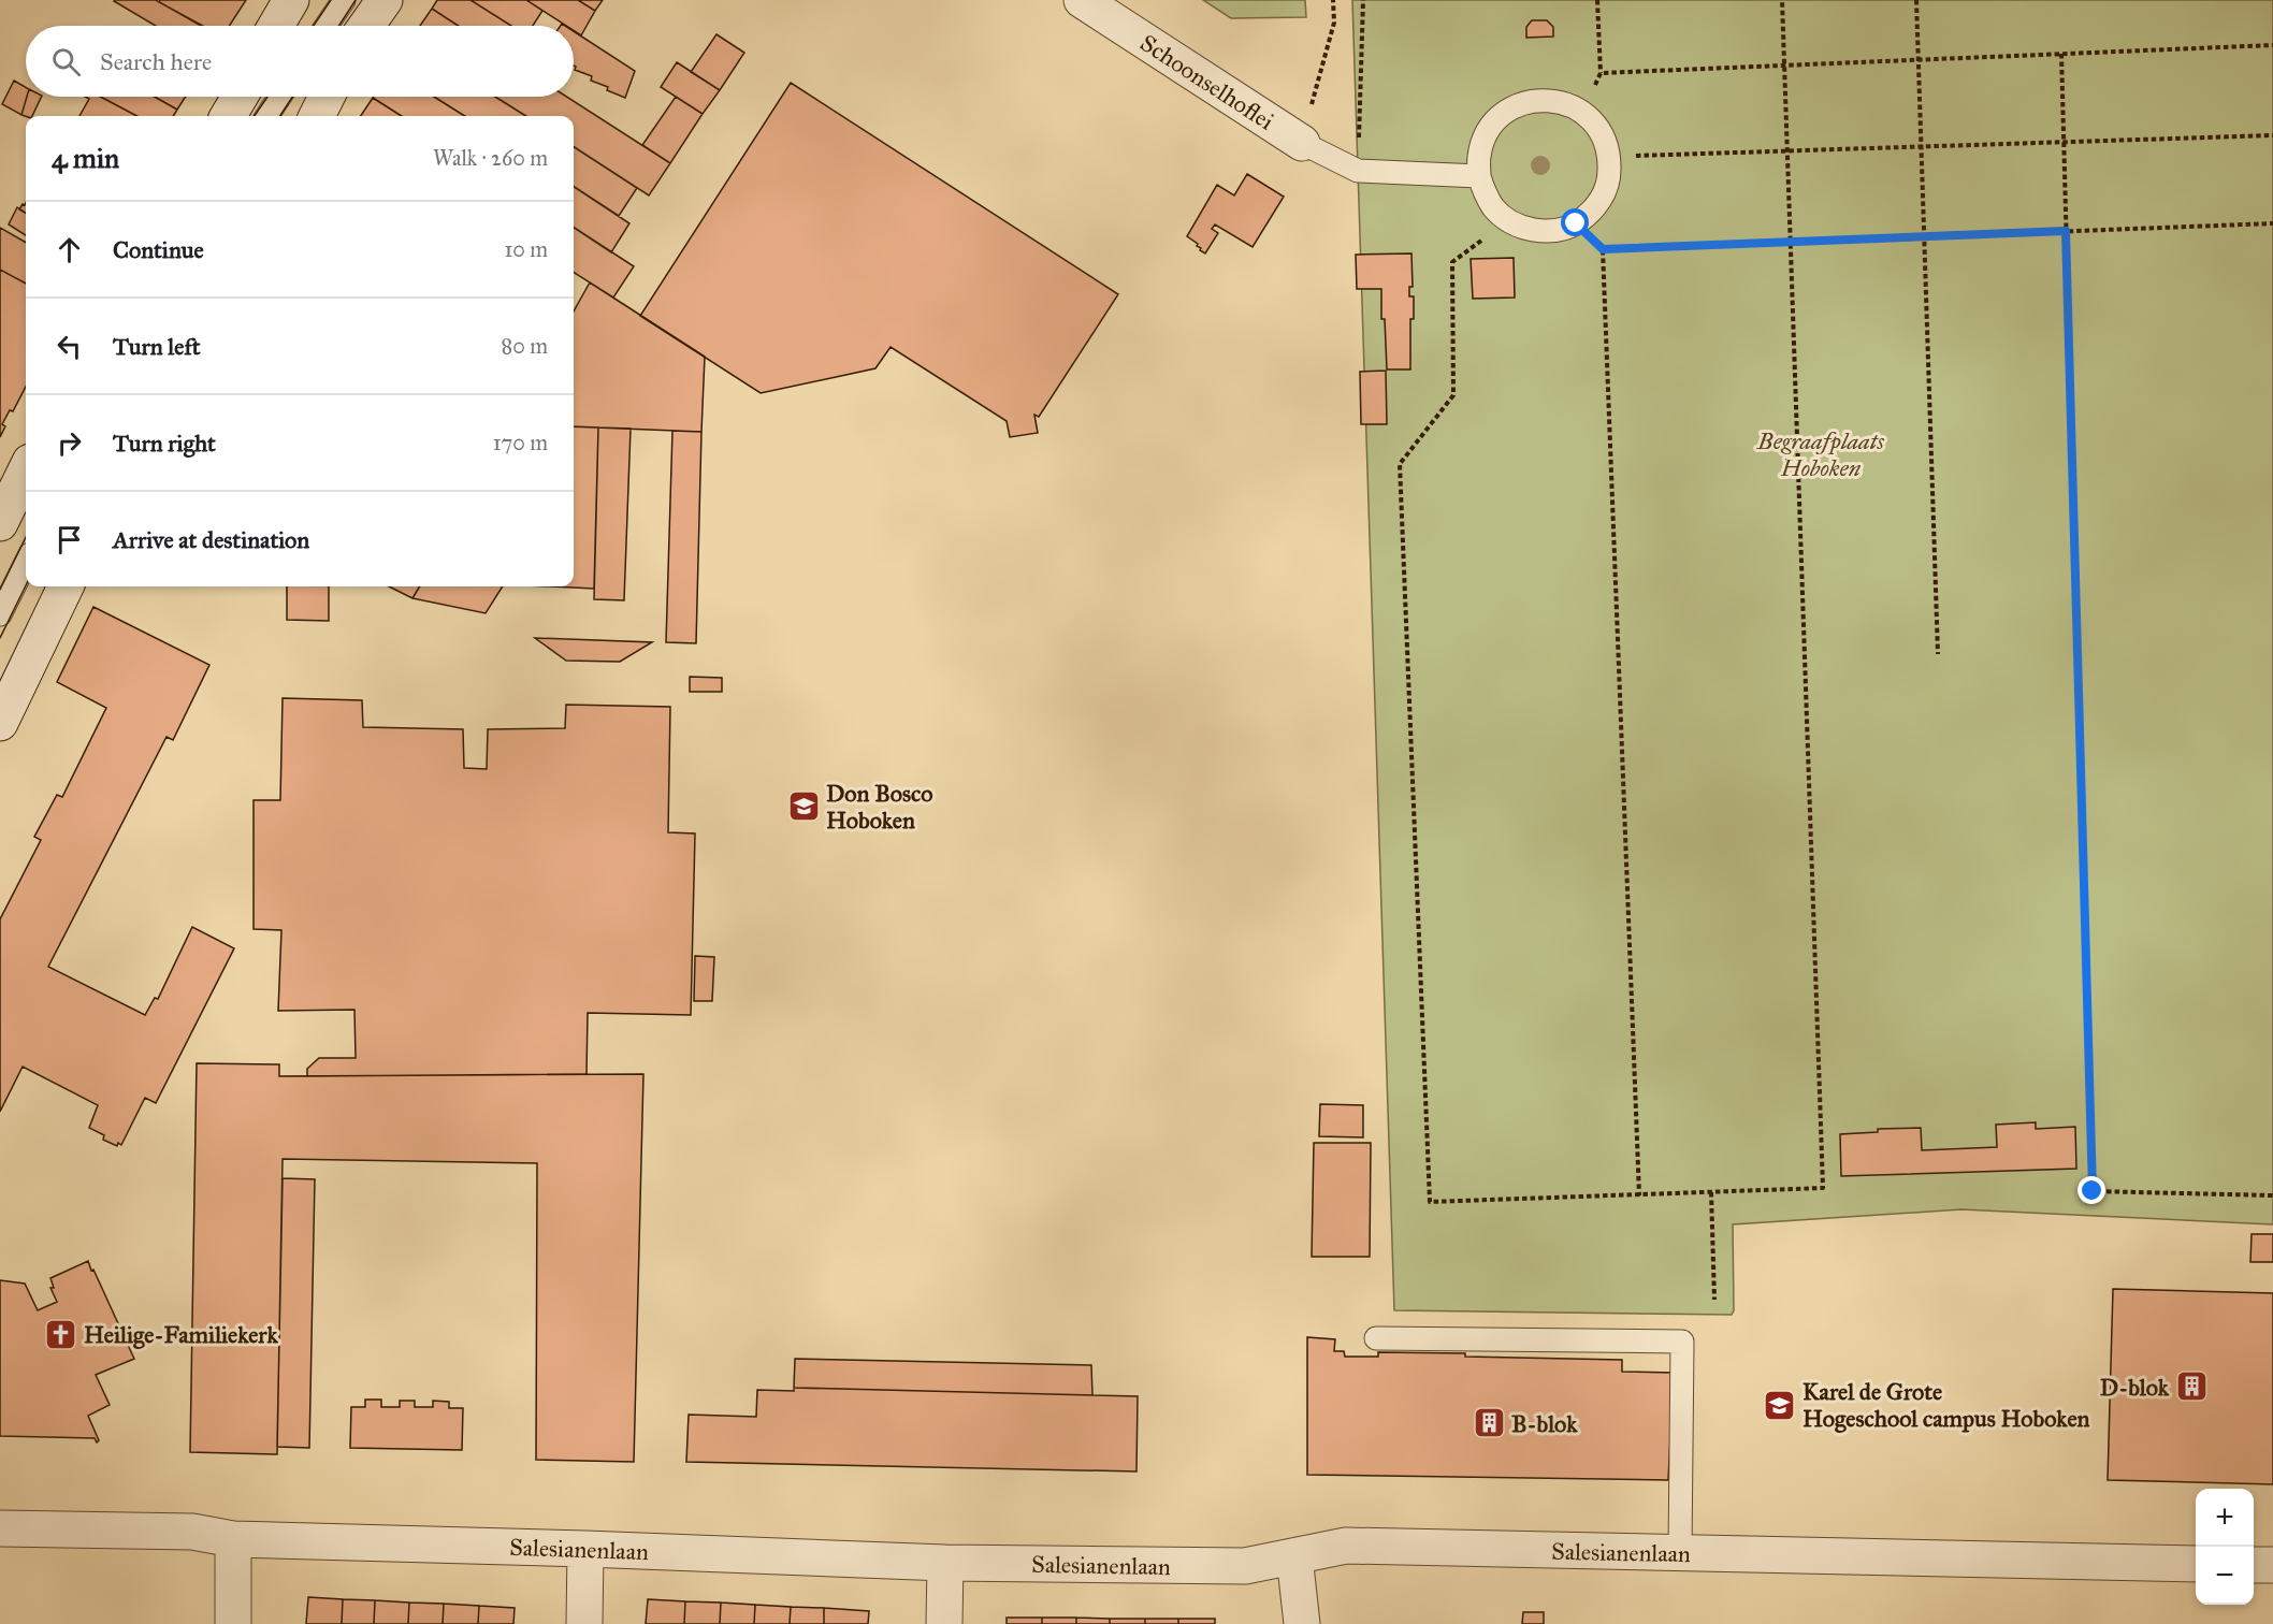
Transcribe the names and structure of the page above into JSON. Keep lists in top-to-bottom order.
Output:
{
  "streets": {
    "street": ["Schoonselhoflei", "Salesianenlaan"]
  },
  "parks": ["Begraafplaats Hoboken"],
  "places": {
    "school or university": ["Don Bosco Hoboken", "Karel de Grote Hogeschool campus Hoboken"],
    "church": ["Heilige-Familiekerk"],
    "building": ["D-blok", "B-blok"]
  },
  "page": {
    "search": "Search here",
    "heading": ["4 min", "Walk · 260 m"],
    "list": [
      ["Continue", "10 m"],
      ["Turn left", "80 m"],
      ["Turn right", "170 m"],
      "Arrive at destination"
    ],
    "map_buttons": ["+", "−"]
  }
}
